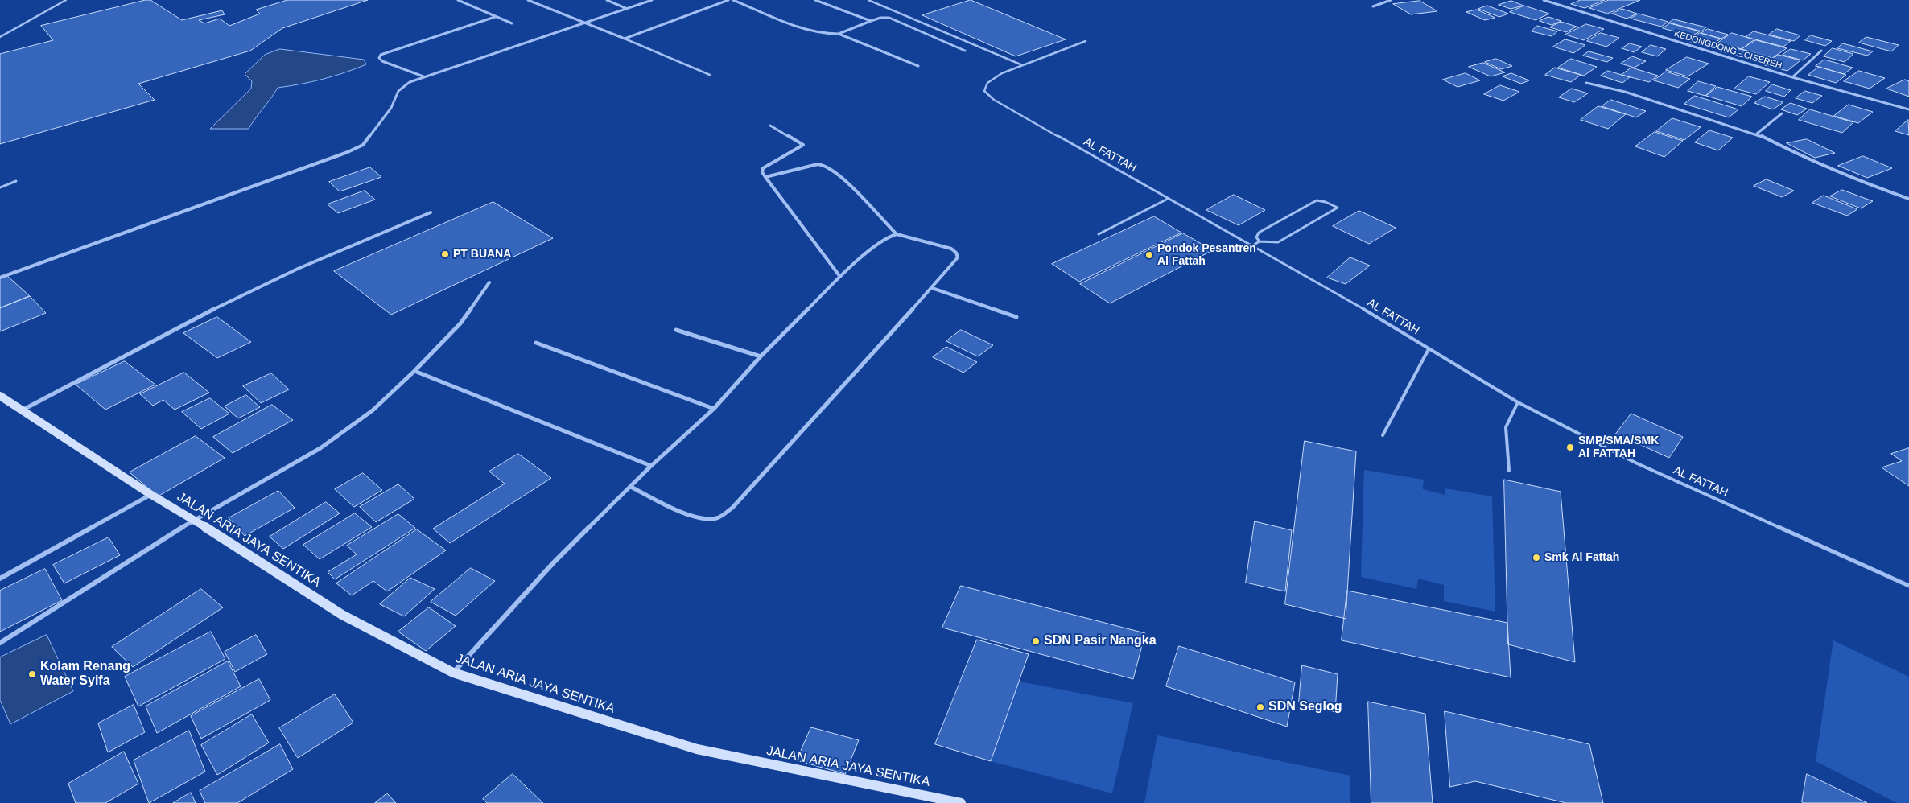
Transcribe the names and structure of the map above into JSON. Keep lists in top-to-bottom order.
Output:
{
  "streets": {
    "street": ["KEDONGDONG - CISEREH", "JALAN ARIA JAYA SENTIKA"],
    "lane": ["AL FATTAH"]
  },
  "places": [
    "PT BUANA",
    "Pondok Pesantren Al Fattah",
    "SMP/SMA/SMK Al FATTAH",
    "Smk Al Fattah",
    "SDN Pasir Nangka",
    "Kolam Renang Water Syifa",
    "SDN Seglog"
  ]
}
